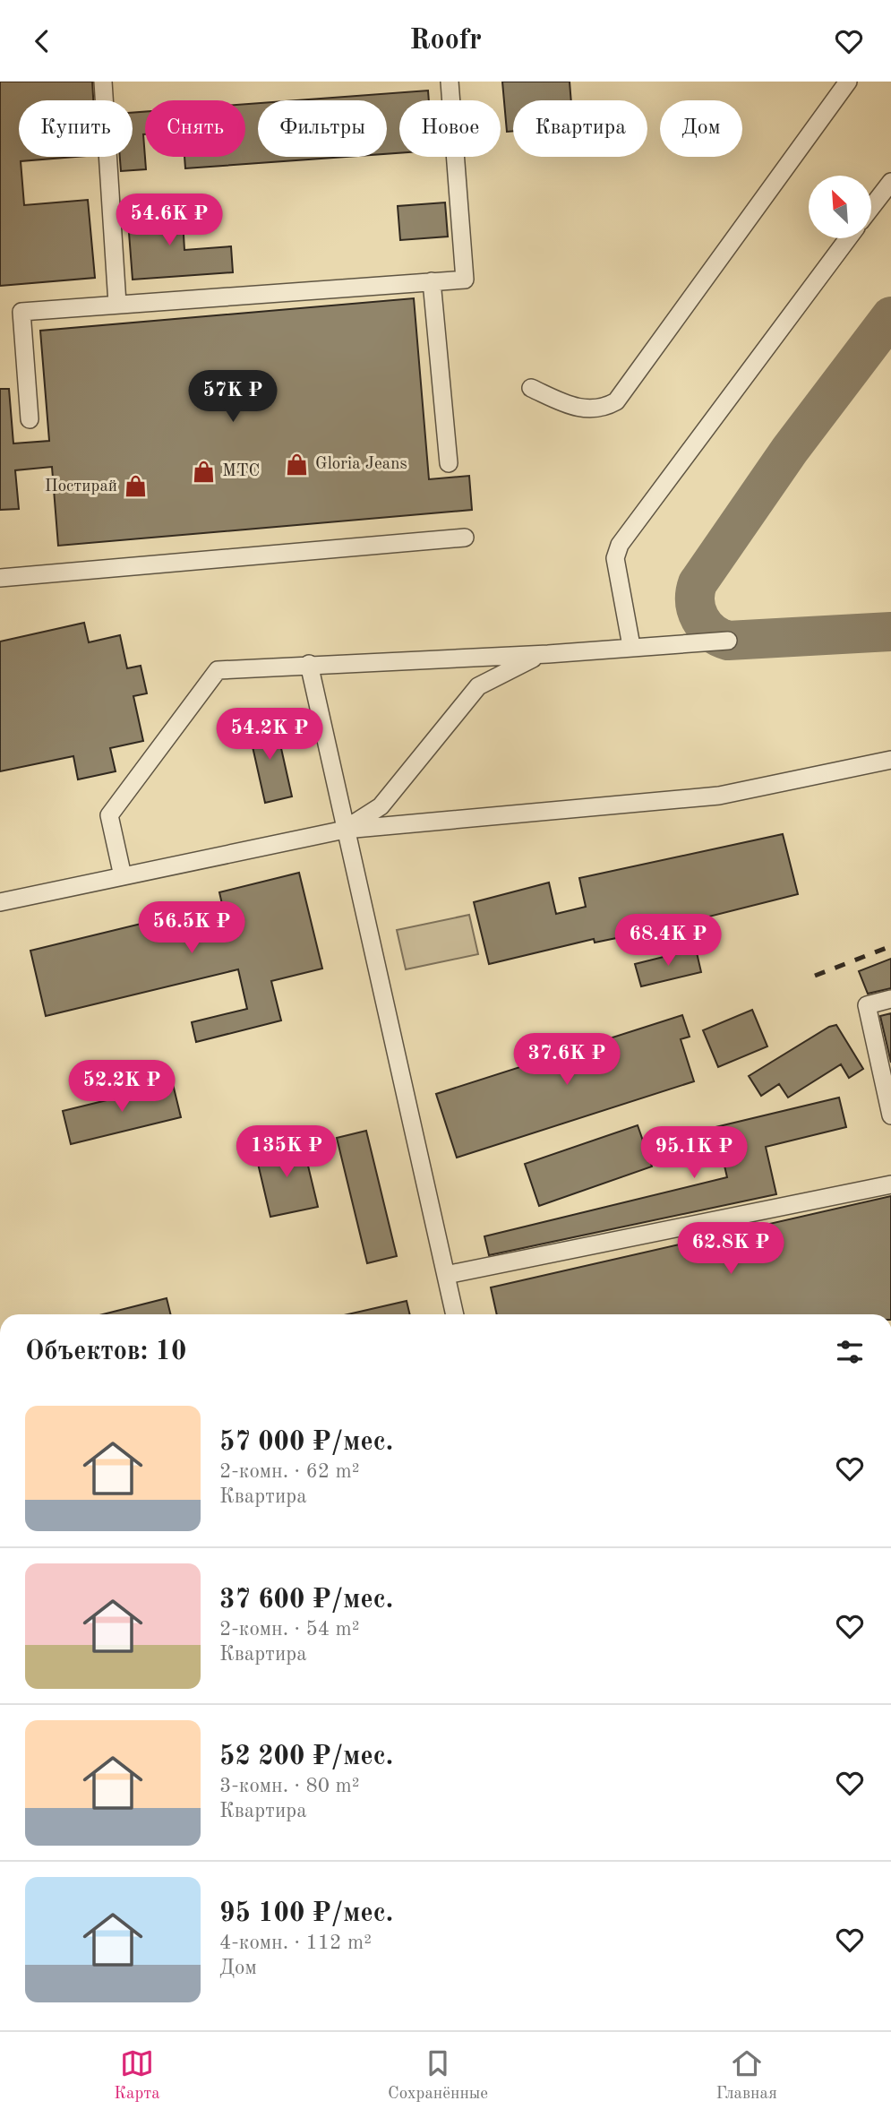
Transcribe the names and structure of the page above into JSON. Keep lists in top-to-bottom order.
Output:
{
  "places": {
    "shop": ["Gloria Jeans", "МТС", "Постирай"]
  },
  "north": "top left",
  "page": {
    "header": "Roofr",
    "chip": [
      "Купить",
      "Снять",
      "Фильтры",
      "Новое",
      "Квартира",
      "Дом"
    ],
    "price": [
      "54.6K ₽",
      "57K ₽",
      "54.2K ₽",
      "56.5K ₽",
      "68.4K ₽",
      "37.6K ₽",
      "52.2K ₽",
      "135K ₽",
      "95.1K ₽",
      "62.8K ₽"
    ],
    "heading": "Объектов: 10",
    "list": [
      {
        "name": "57 000 ₽/мес.",
        "note": "2-комн. · 62 m² · Квартира"
      },
      {
        "name": "37 600 ₽/мес.",
        "note": "2-комн. · 54 m² · Квартира"
      },
      {
        "name": "52 200 ₽/мес.",
        "note": "3-комн. · 80 m² · Квартира"
      },
      {
        "name": "95 100 ₽/мес.",
        "note": "4-комн. · 112 m² · Дом"
      }
    ],
    "tabs": ["Карта", "Сохранённые", "Главная"]
  }
}
